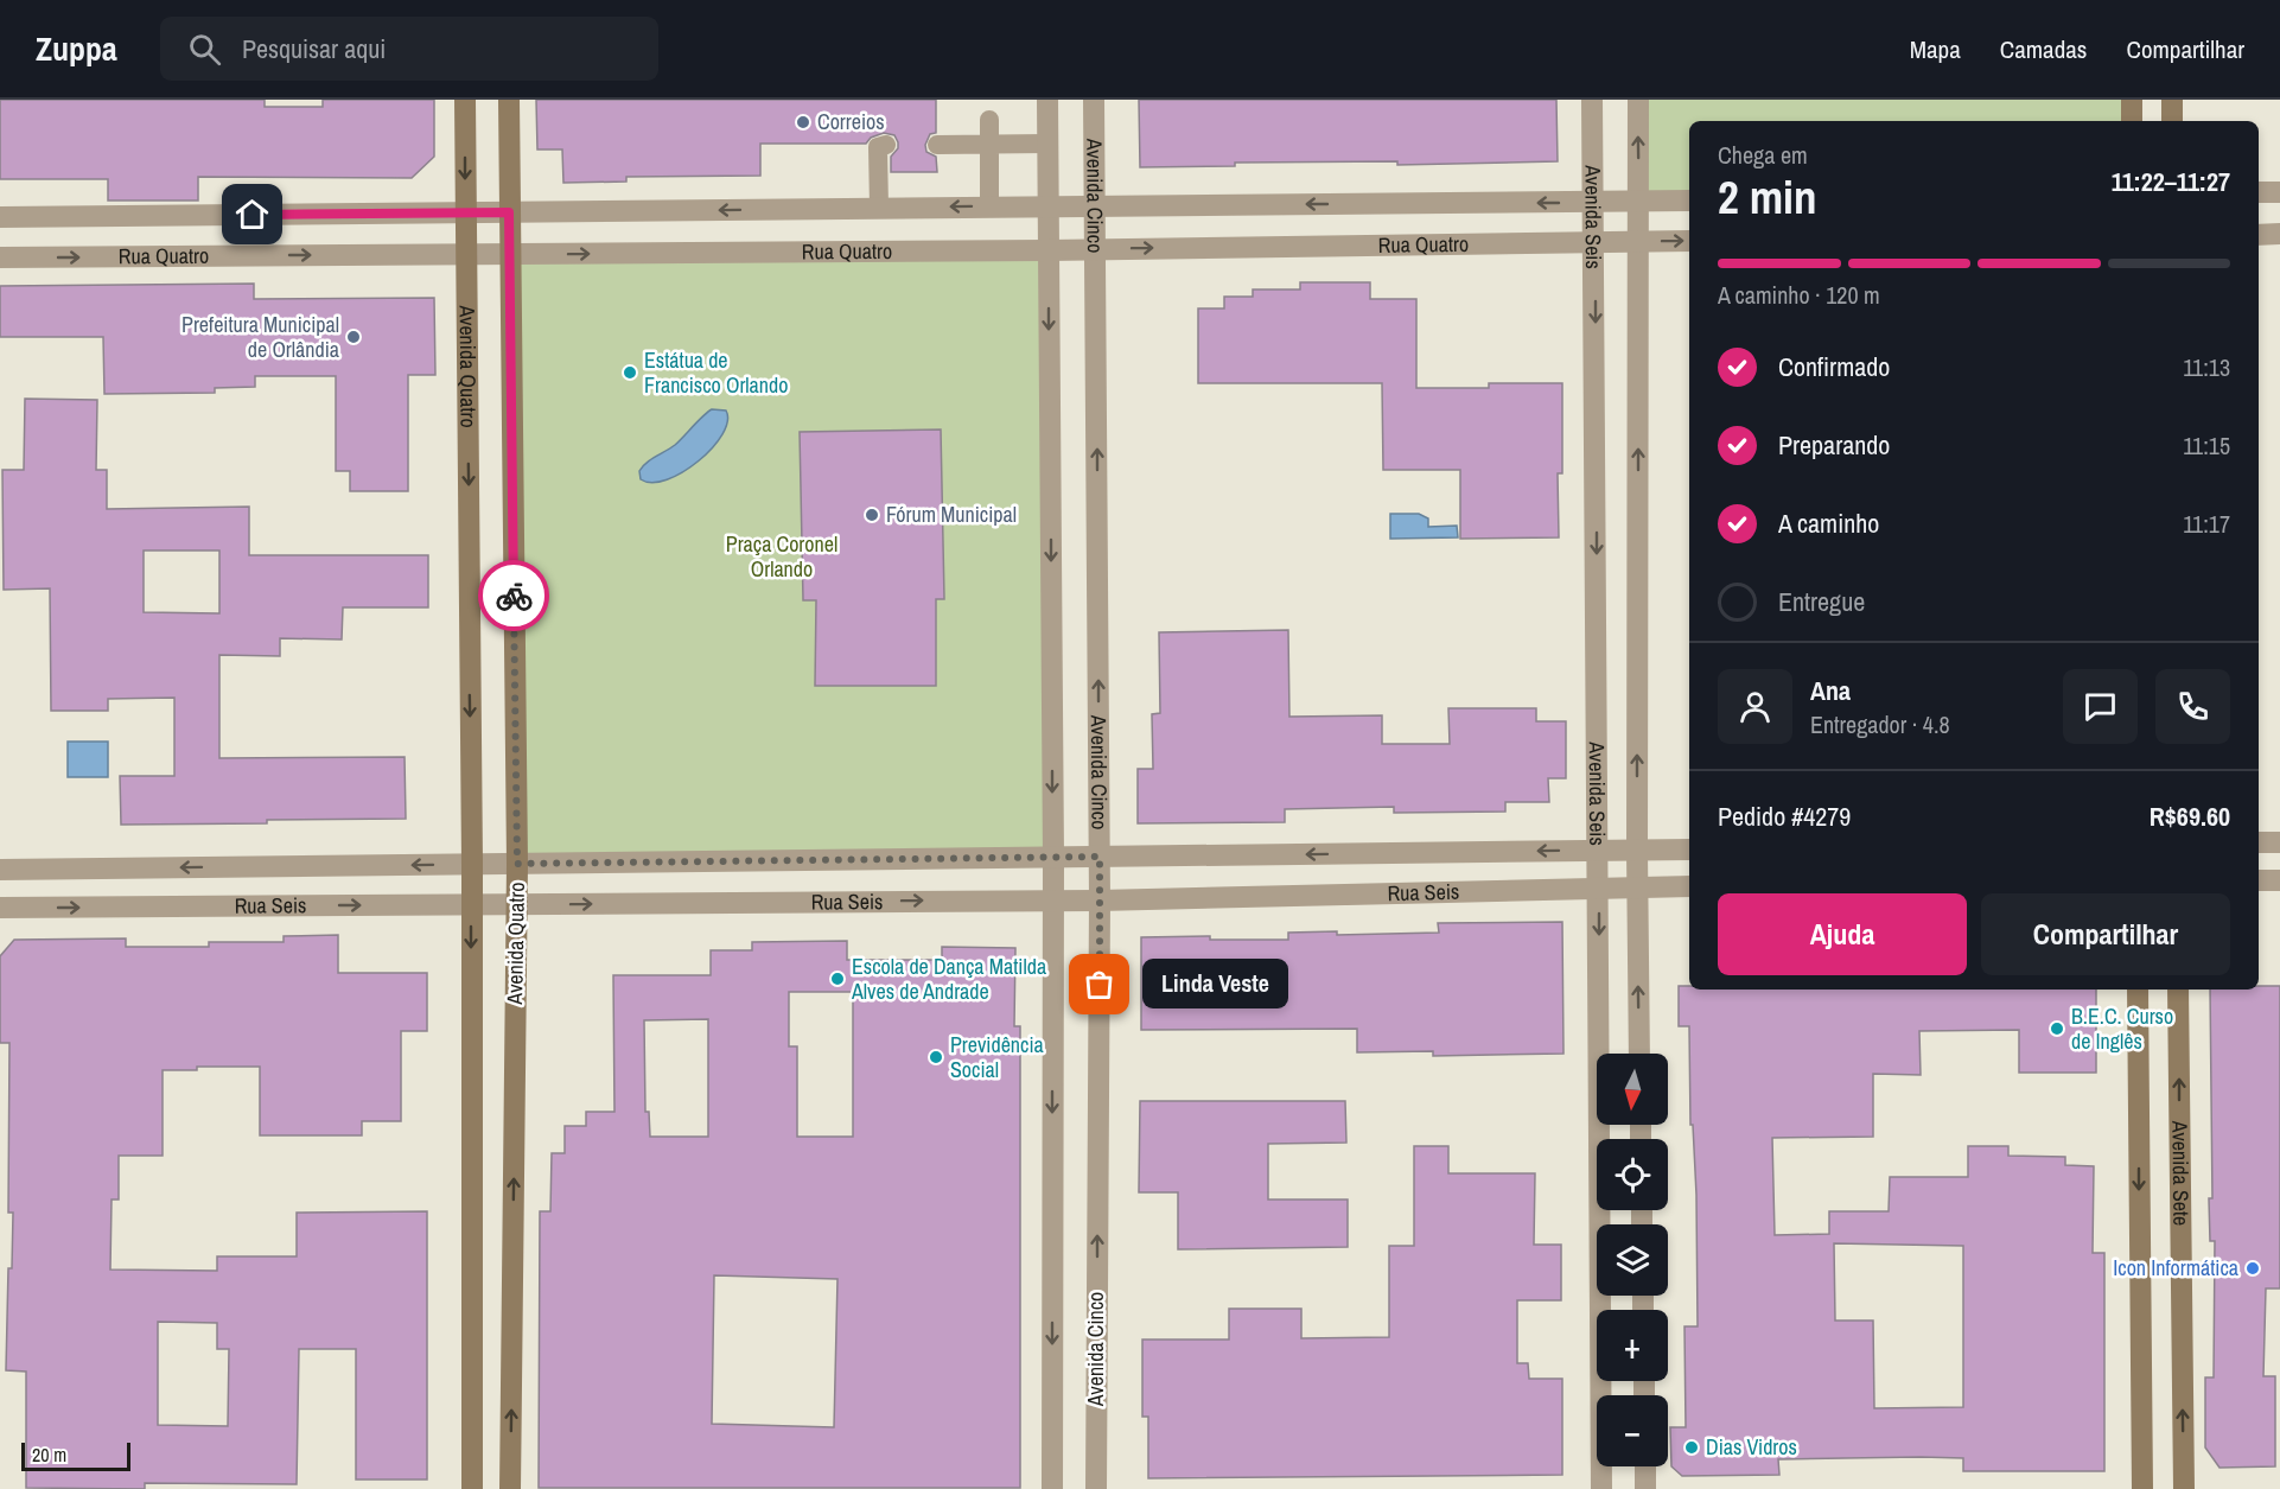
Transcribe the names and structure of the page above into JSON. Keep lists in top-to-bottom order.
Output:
{
  "streets": {
    "street": [
      "Avenida Cinco",
      "Avenida Seis",
      "Rua Quatro",
      "Avenida Quatro",
      "Rua Seis",
      "Avenida Sete"
    ]
  },
  "crossings": [
    ["Avenida Cinco", "Rua Quatro"],
    ["Avenida Cinco", "Rua Seis"],
    ["Avenida Seis", "Rua Quatro"],
    ["Avenida Seis", "Rua Seis"],
    ["Rua Quatro", "Avenida Quatro"],
    ["Avenida Quatro", "Rua Seis"]
  ],
  "parks": ["Praça Coronel Orlando"],
  "places": [
    "Correios",
    "Prefeitura Municipal de Orlândia",
    "Estátua de Francisco Orlando",
    "Fórum Municipal",
    "Escola de Dança Matilda Alves de Andrade",
    "Linda Veste",
    "B.E.C. Curso de Inglês",
    "Previdência Social",
    "Icon Informática",
    "Dias Vidros"
  ],
  "scale_bar": "20 m",
  "north": "bottom",
  "page": {
    "header": "Zuppa",
    "search": "Pesquisar aqui",
    "nav": ["Mapa", "Camadas", "Compartilhar"],
    "heading": ["2 min", "Chega em", "11:22–11:27"],
    "panel": [
      "Ana",
      "Entregador · 4.8",
      "Pedido #4279",
      "R$69.60"
    ],
    "bar": "A caminho · 120 m",
    "list": [
      ["Confirmado", "11:13"],
      ["Preparando", "11:15"],
      ["A caminho", "11:17"],
      "Entregue"
    ],
    "buttons": ["Ajuda", "Compartilhar"],
    "bubble": "Linda Veste",
    "map_buttons": ["+", "−"],
    "scale": "20 m"
  }
}
